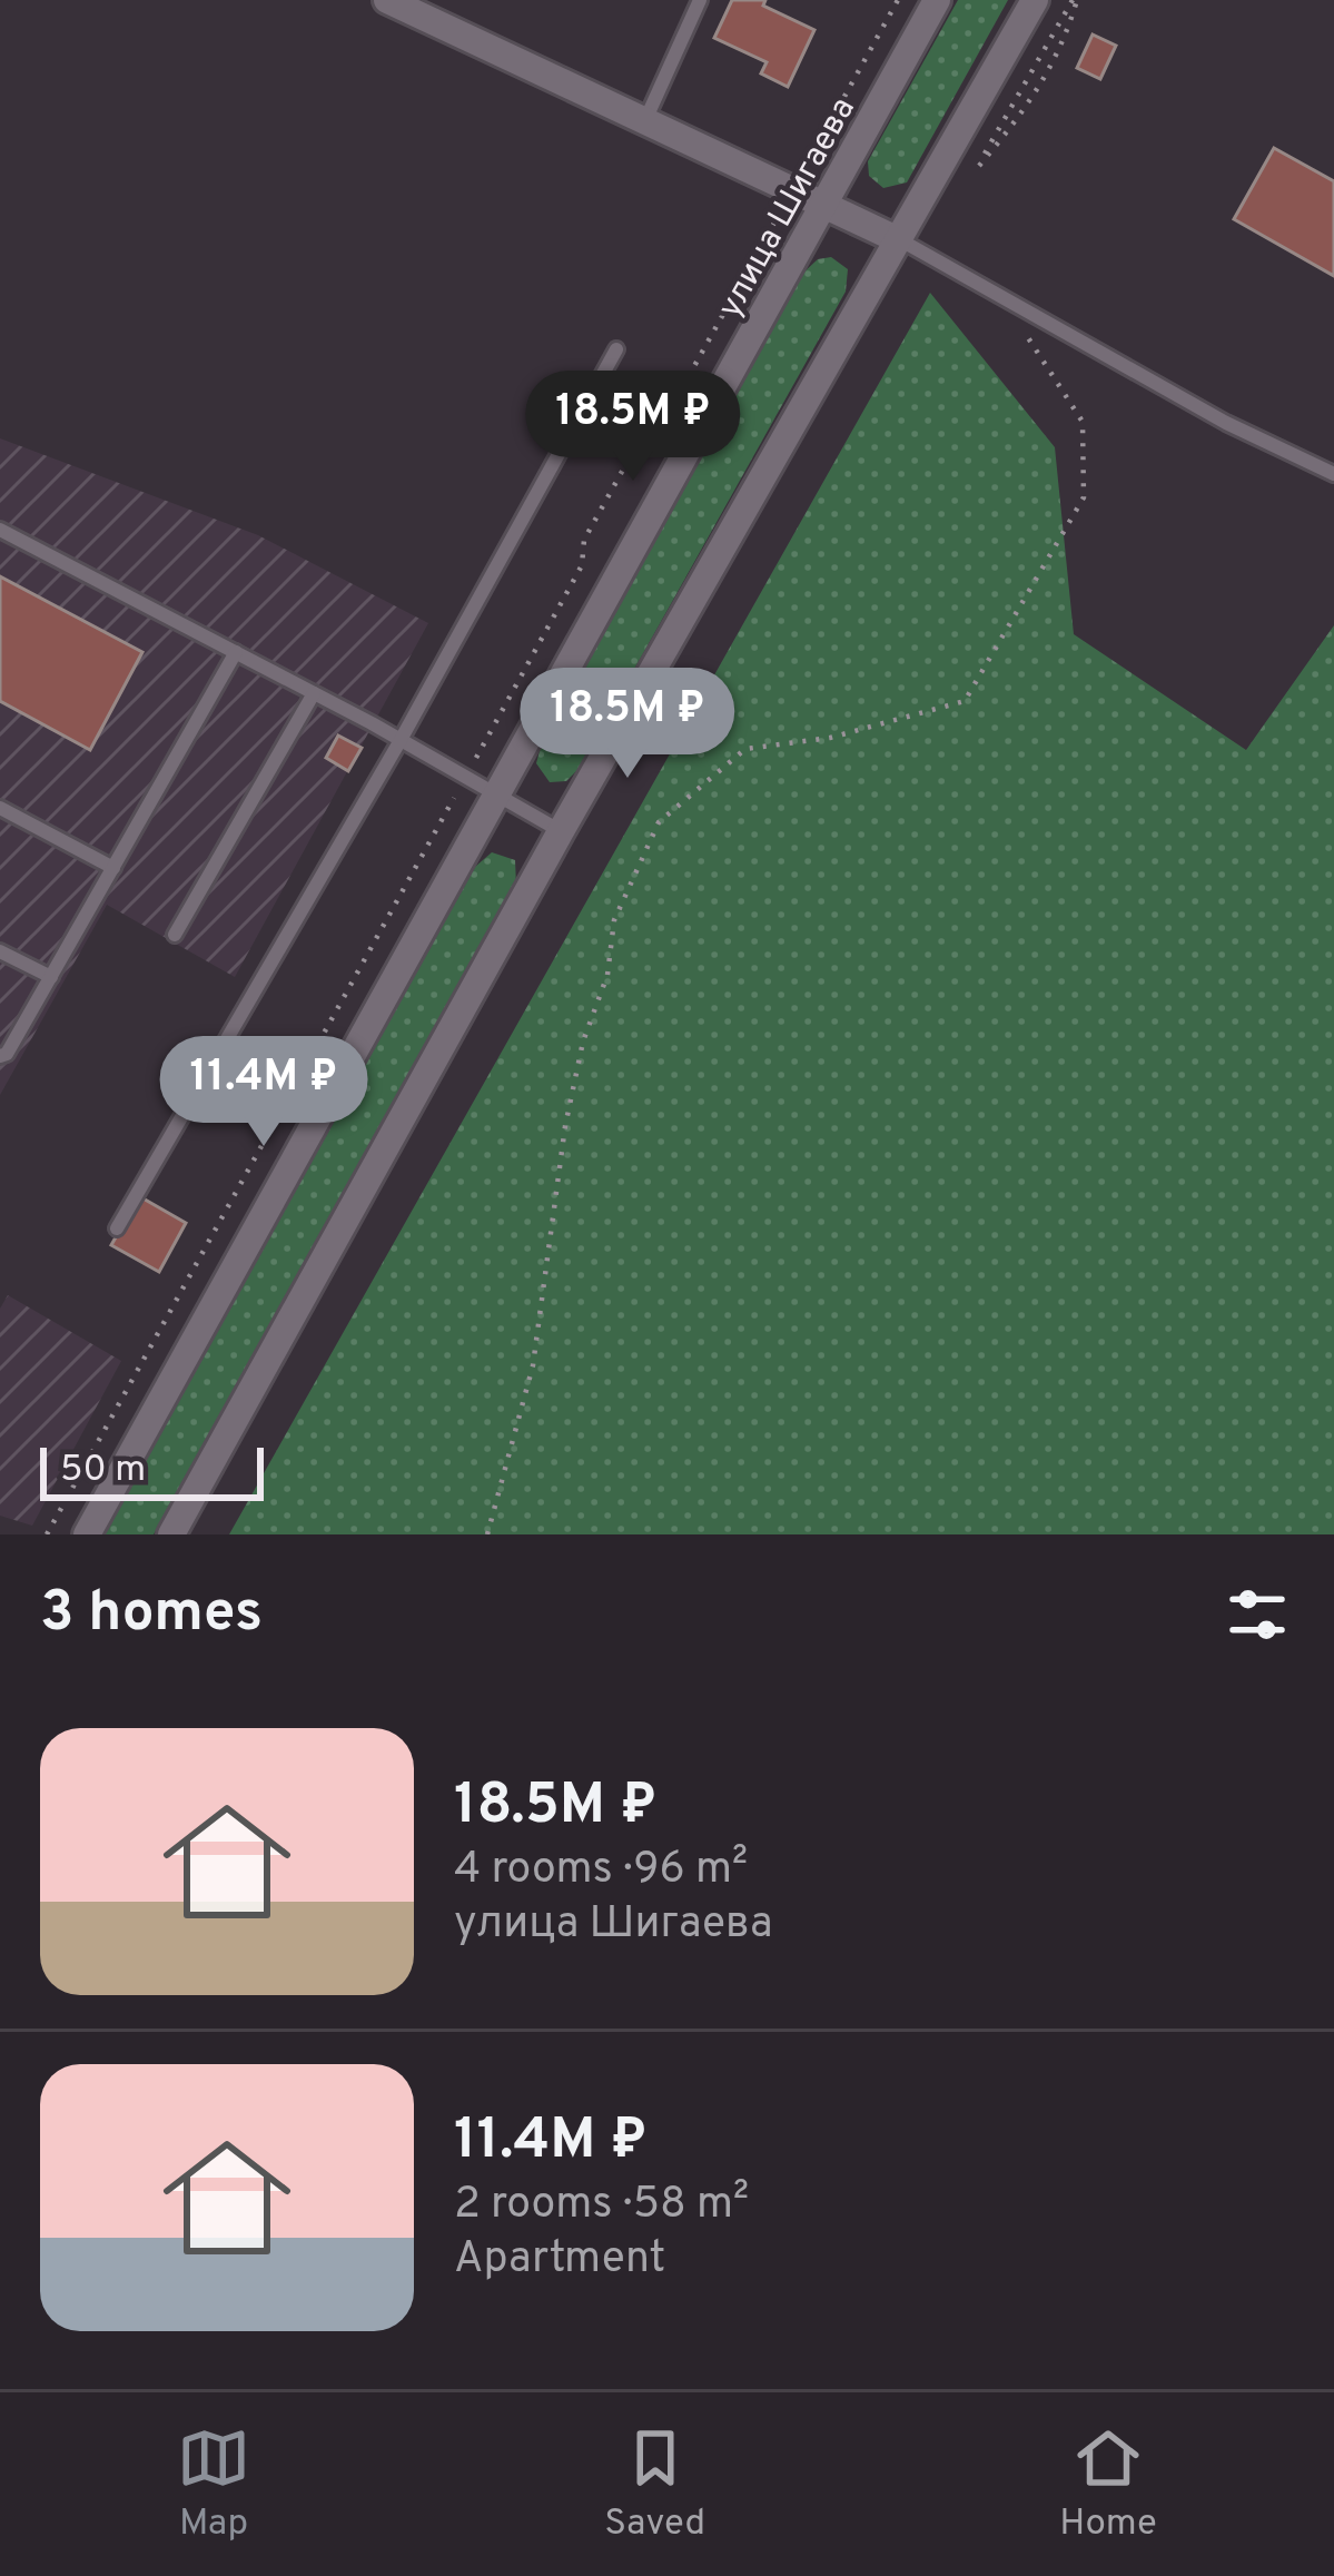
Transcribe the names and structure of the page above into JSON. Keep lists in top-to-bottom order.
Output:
{
  "streets": {
    "street": ["улица Шигаева"]
  },
  "scale_bar": "50 m",
  "page": {
    "price": ["18.5M ₽", "18.5M ₽", "11.4M ₽"],
    "scale": "50 m",
    "heading": "3 homes",
    "list": [
      {
        "name": "18.5M ₽",
        "note": "4 rooms · 96 m² · улица Шигаева"
      },
      {
        "name": "11.4M ₽",
        "note": "2 rooms · 58 m² · Apartment"
      }
    ],
    "tabs": ["Map", "Saved", "Home"]
  }
}
